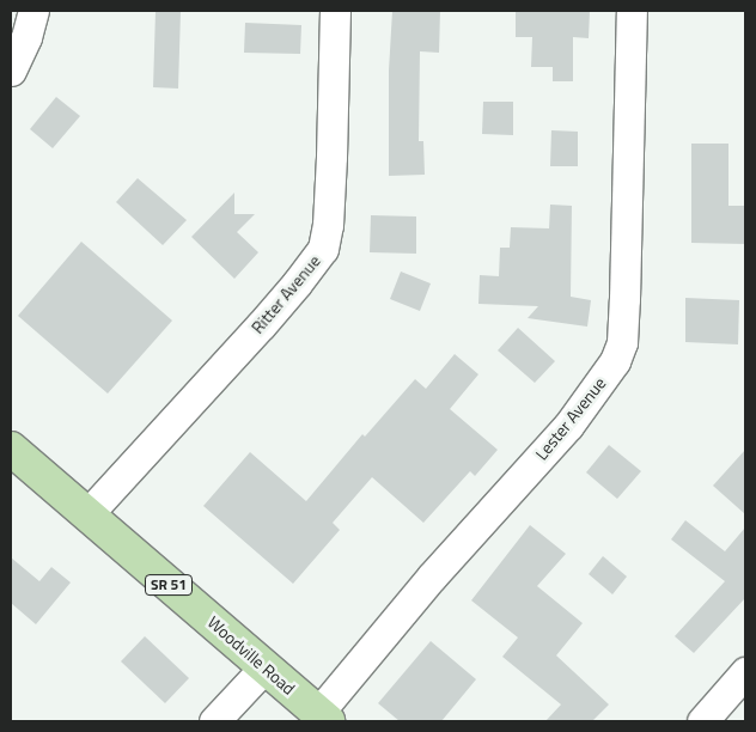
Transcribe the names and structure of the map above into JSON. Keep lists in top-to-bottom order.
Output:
{
  "streets": {
    "main road": ["SR 51", "Woodville Road"],
    "street": ["Ritter Avenue", "Lester Avenue"]
  },
  "crossings": [
    ["Ritter Avenue", "Woodville Road"],
    ["Lester Avenue", "Woodville Road"]
  ]
}
